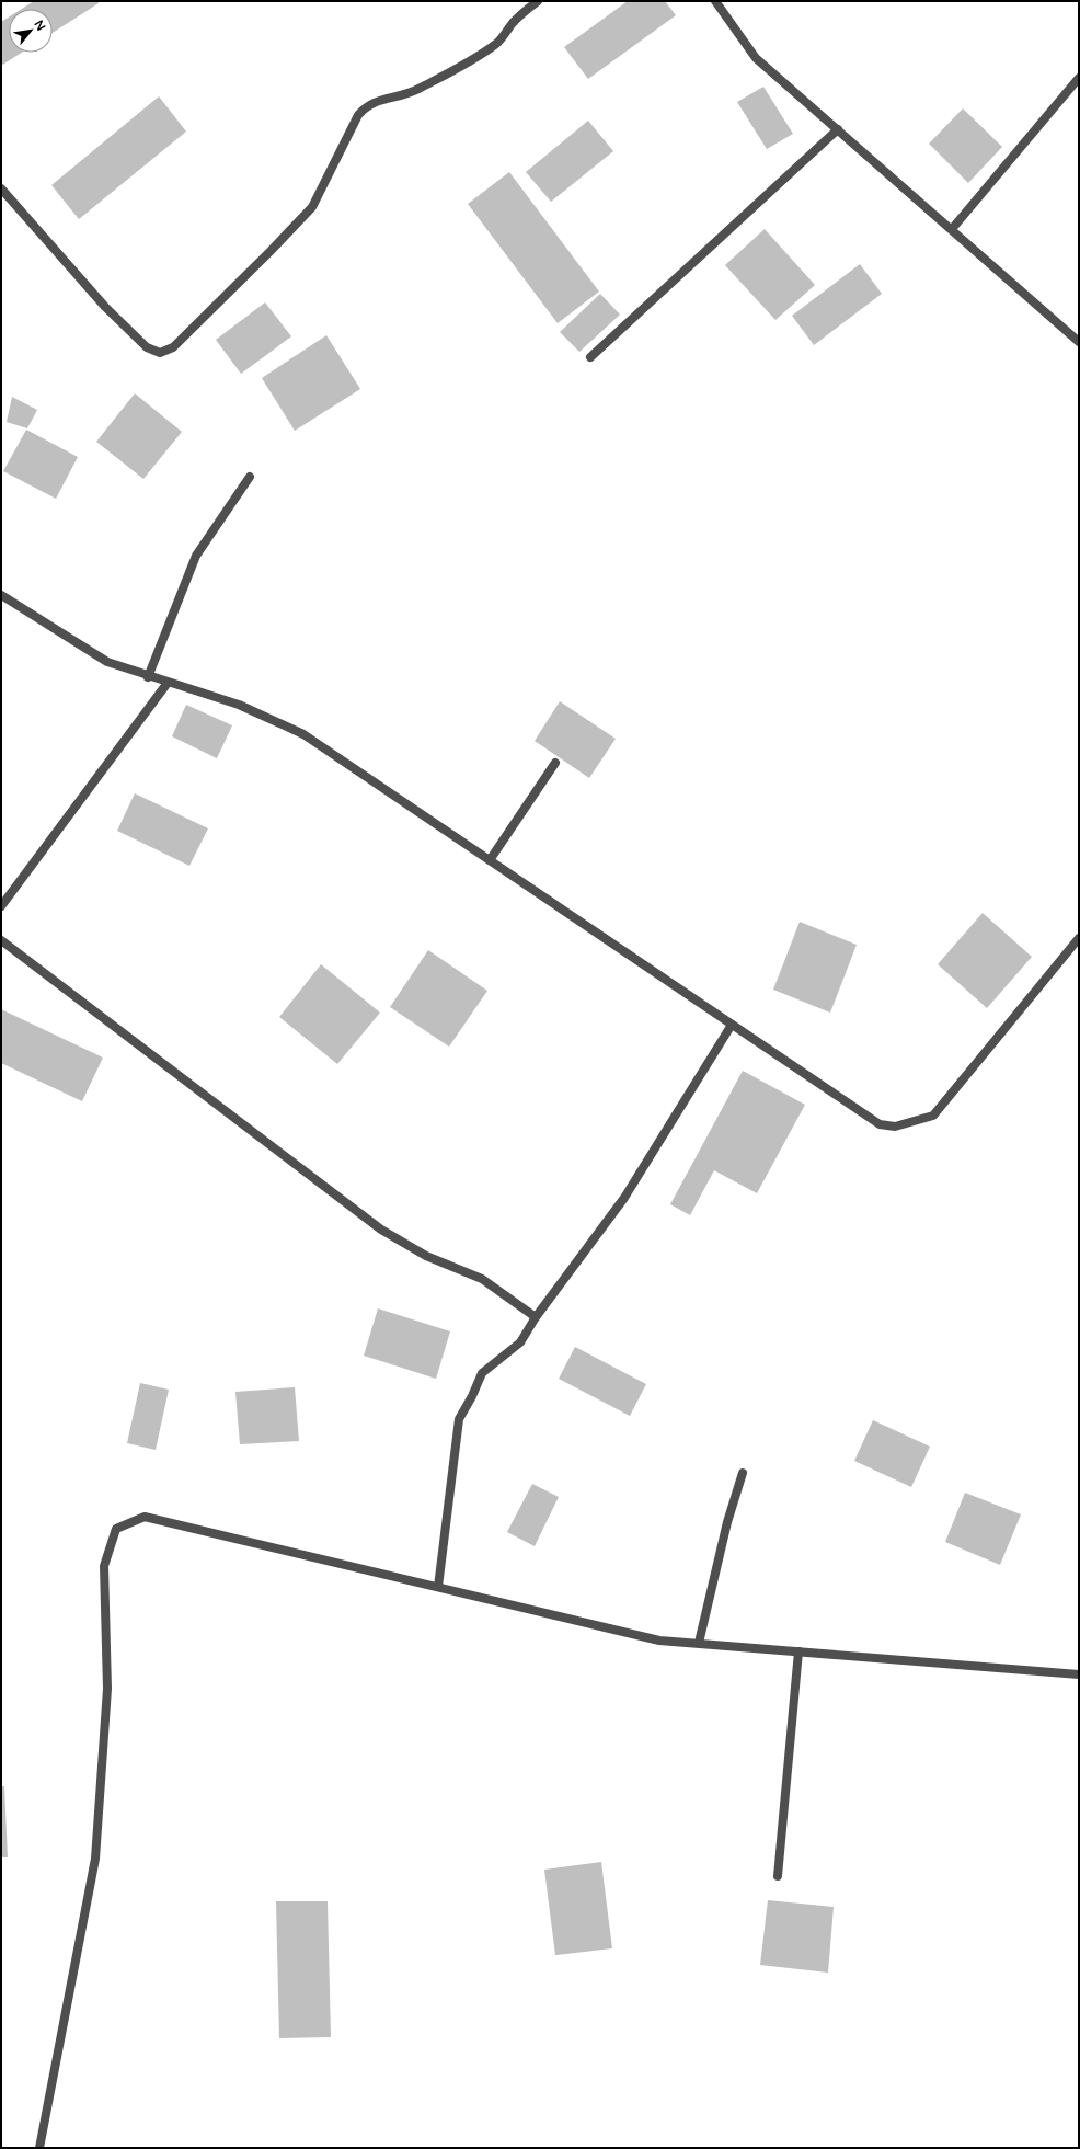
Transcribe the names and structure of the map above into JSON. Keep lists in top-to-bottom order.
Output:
{
  "north": "top right"
}
